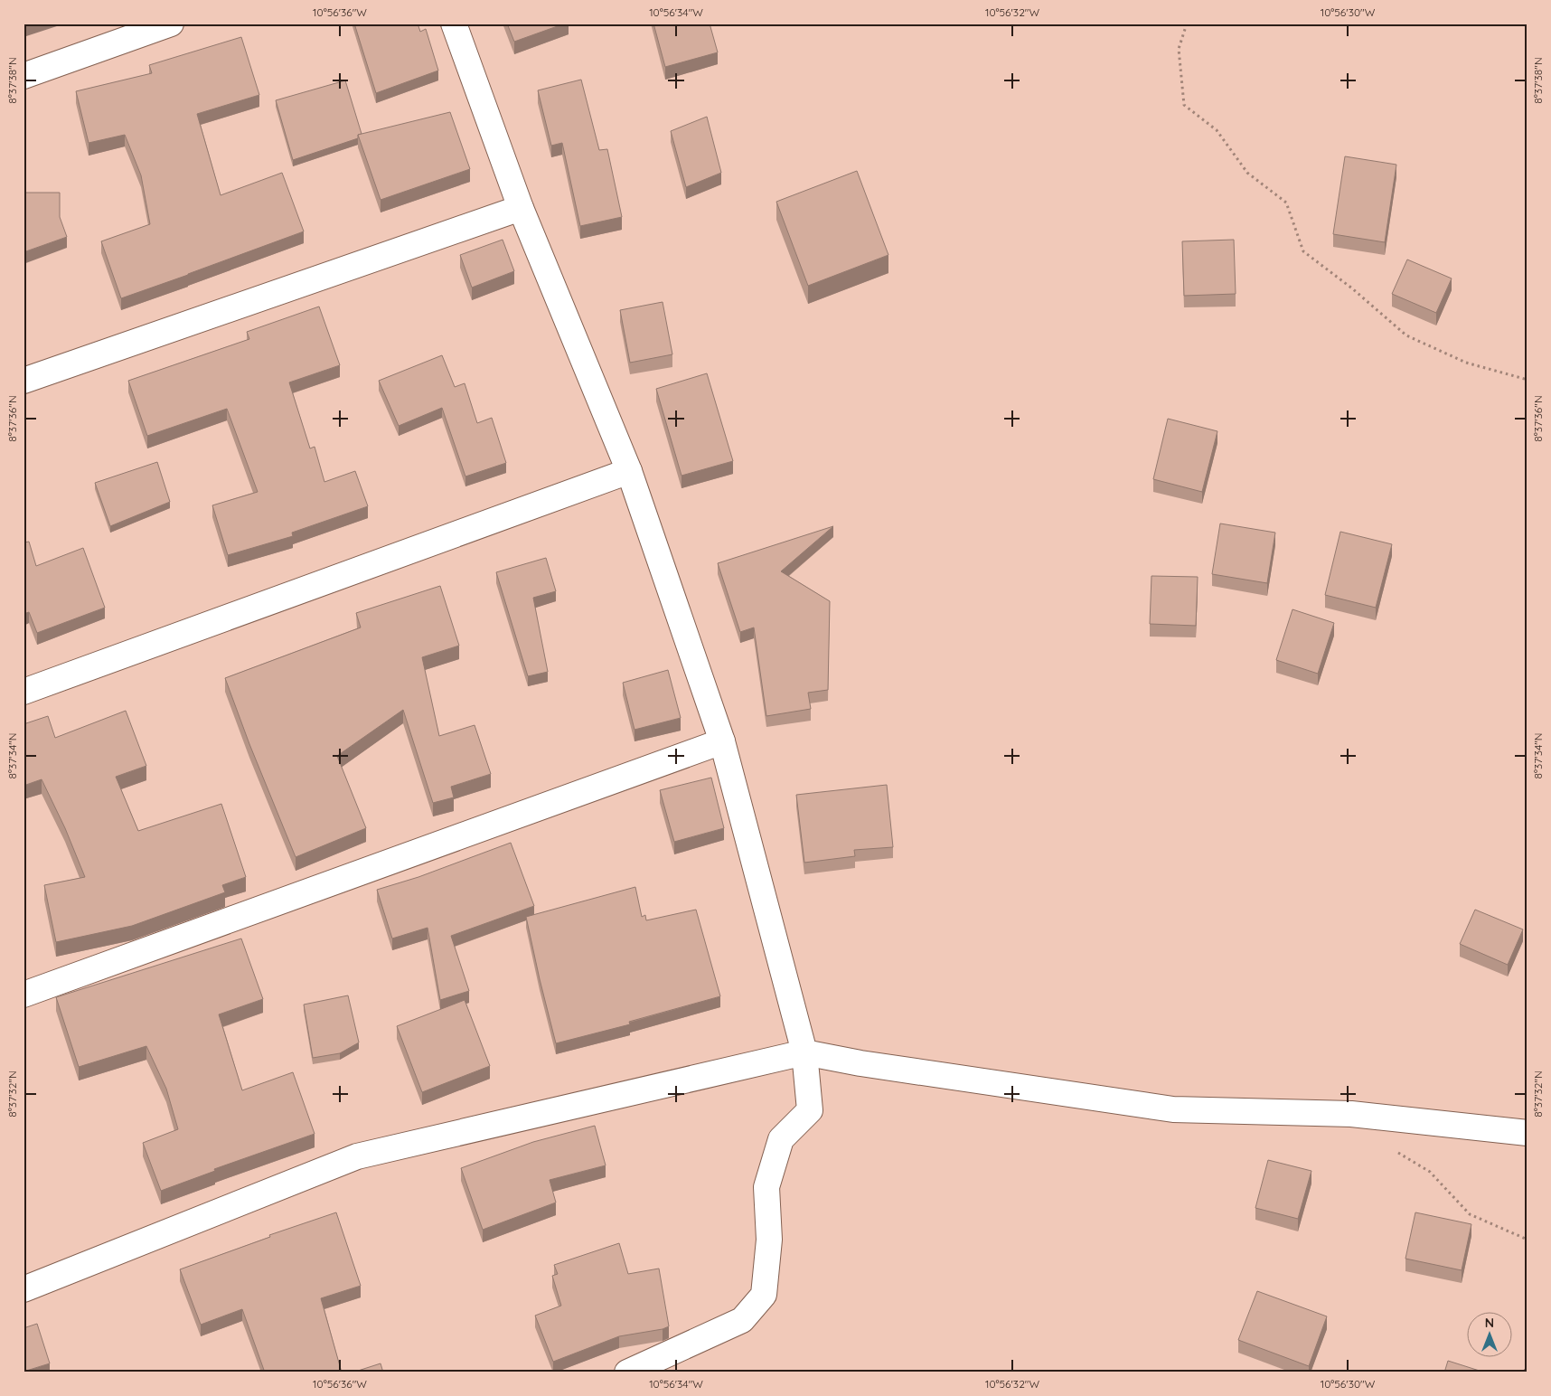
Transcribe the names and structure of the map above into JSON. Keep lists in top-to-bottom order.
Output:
{
  "north": "top",
  "coordinates": [
    "10°56'36\"W",
    "10°56'34\"W",
    "10°56'32\"W",
    "10°56'30\"W",
    "8°37'38\"N",
    "8°37'36\"N",
    "8°37'34\"N",
    "8°37'32\"N"
  ]
}
